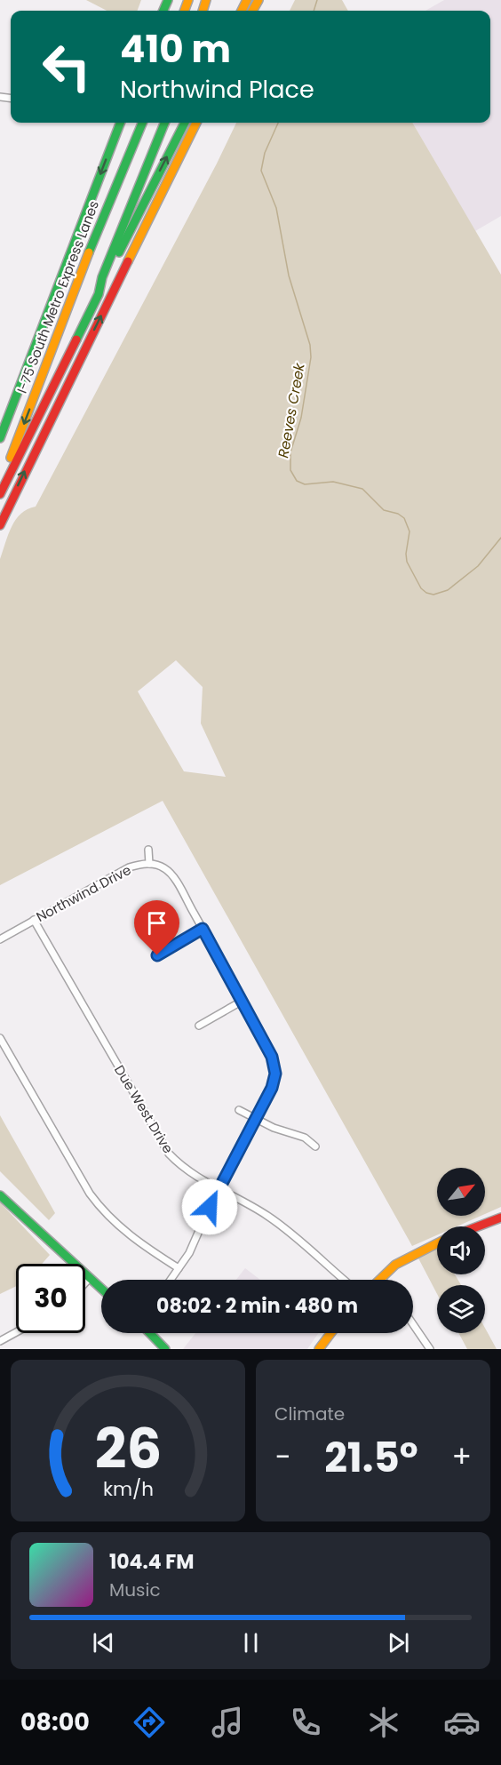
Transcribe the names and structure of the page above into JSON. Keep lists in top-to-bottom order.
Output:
{
  "streets": {
    "main road": ["I-75 South Metro Express Lanes"],
    "street": ["Northwind Drive", "Due West Drive"]
  },
  "crossings": [
    ["Northwind Drive", "Due West Drive"]
  ],
  "water": ["Reeves Creek"],
  "north": "top right",
  "page": {
    "turn": ["410 m", "Northwind Place"],
    "limit": "30",
    "trip": "08:02 · 2 min · 480 m",
    "tile": "Climate",
    "heat": ["−", "21.5°", "+"],
    "song": ["104.4 FM", "Music"],
    "tabs": "08:00",
    "gauge": ["26", "km/h"]
  }
}
